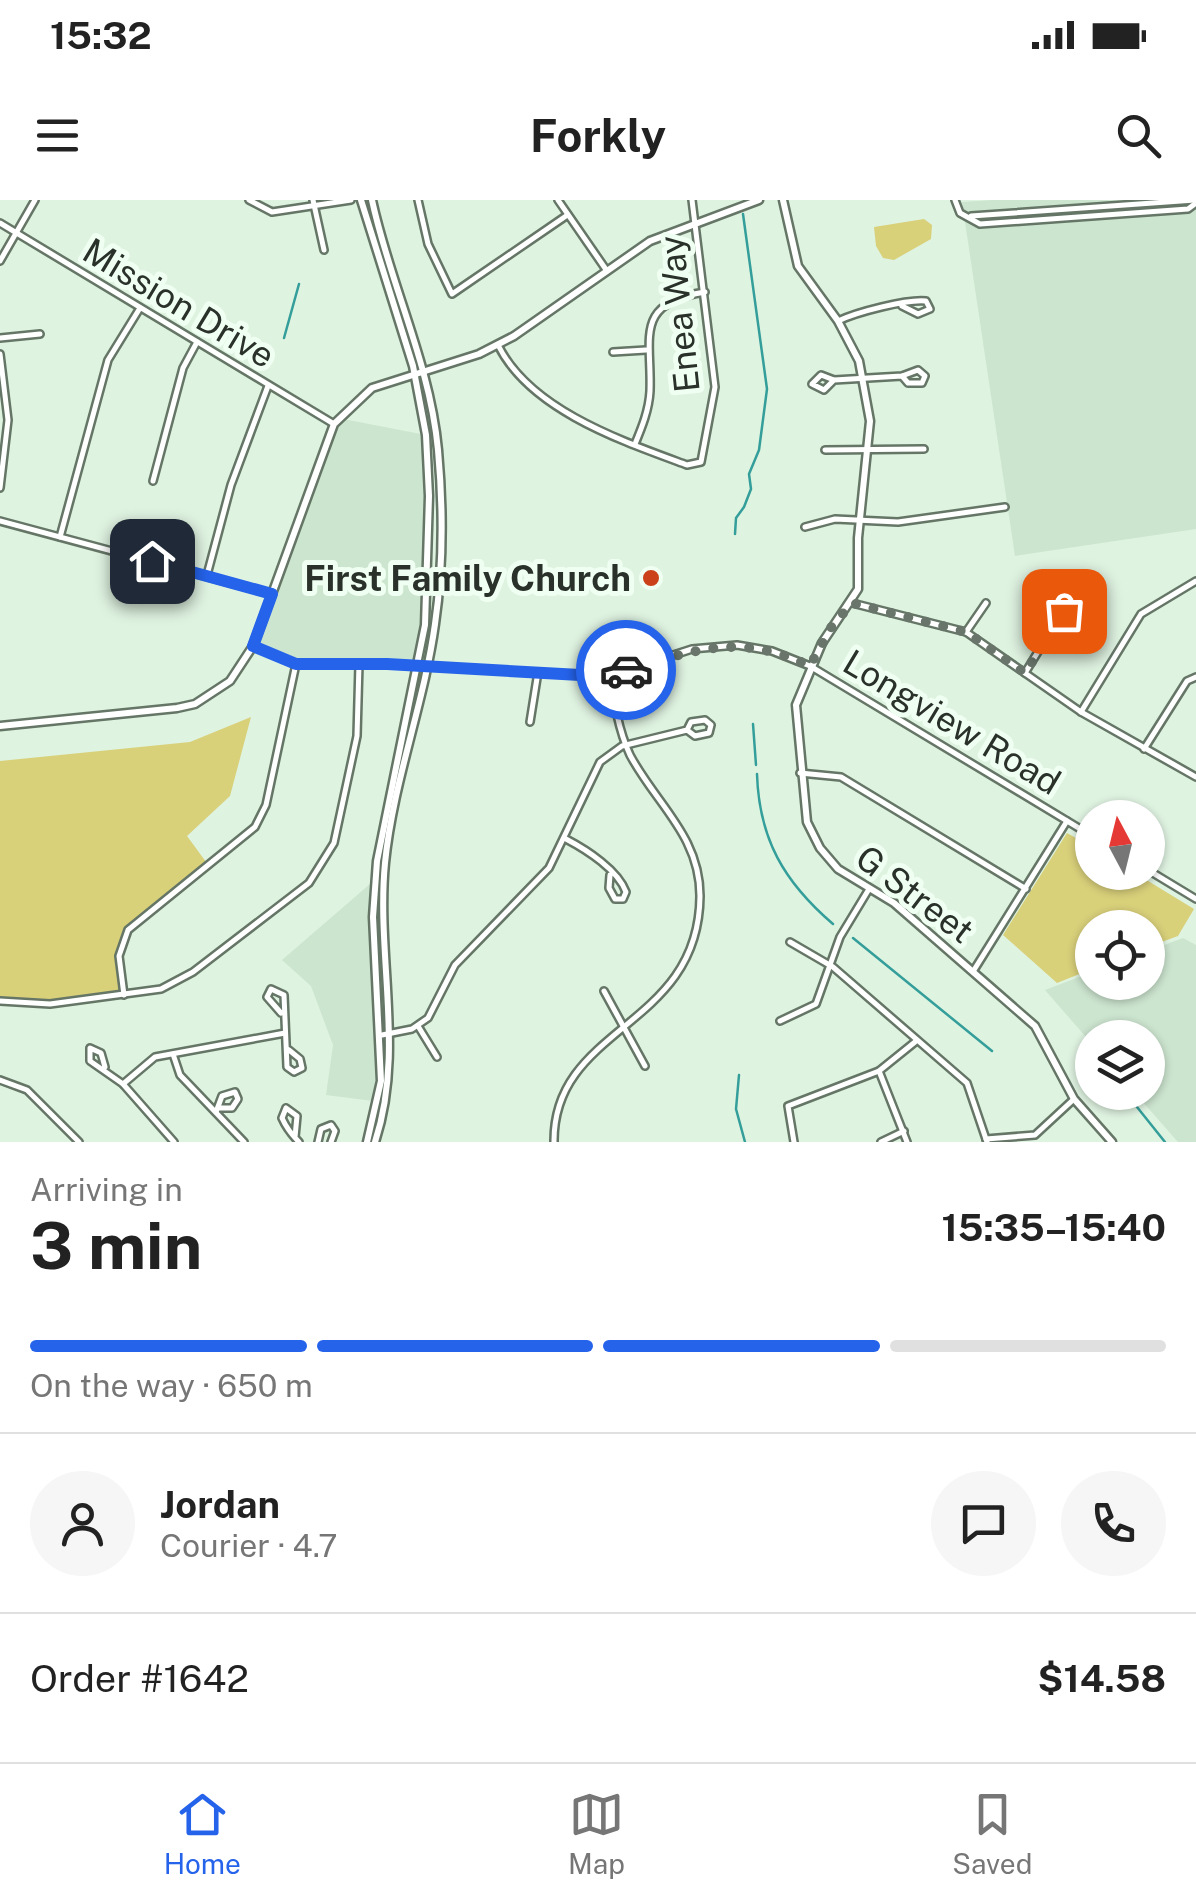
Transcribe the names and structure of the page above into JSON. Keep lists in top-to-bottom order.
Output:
{
  "streets": {
    "street": [
      "Mission Drive",
      "Enea Way",
      "Longview Road",
      "G Street"
    ]
  },
  "crossings": [
    ["Longview Road", "G Street"]
  ],
  "places": ["First Family Church"],
  "north": "top",
  "page": {
    "status": "15:32",
    "header": "Forkly",
    "heading": ["3 min", "Arriving in", "15:35–15:40"],
    "panel": [
      "Jordan",
      "Courier · 4.7",
      "Order #1642",
      "$14.58"
    ],
    "bar": "On the way · 650 m",
    "tabs": ["Home", "Map", "Saved"]
  }
}
